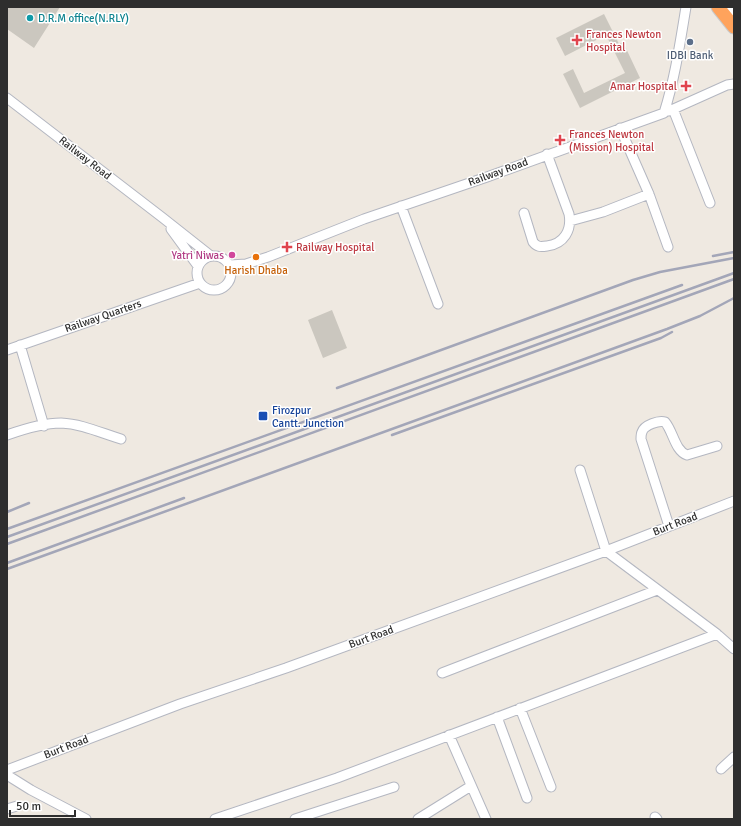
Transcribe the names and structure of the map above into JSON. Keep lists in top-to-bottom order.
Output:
{
  "streets": {
    "street": ["Railway Road", "Railway Quarters", "Burt Road"]
  },
  "crossings": [
    ["Railway Road", "Railway Quarters"]
  ],
  "places": {
    "other": [
      "D.R.M office(N.RLY)",
      "IDBI Bank",
      "Yatri Niwas",
      "Harish Dhaba"
    ],
    "health": [
      "Frances Newton Hospital",
      "Amar Hospital",
      "Frances Newton (Mission) Hospital",
      "Railway Hospital"
    ],
    "transit": ["Firozpur Cantt. Junction"]
  },
  "scale_bar": "50 m"
}
